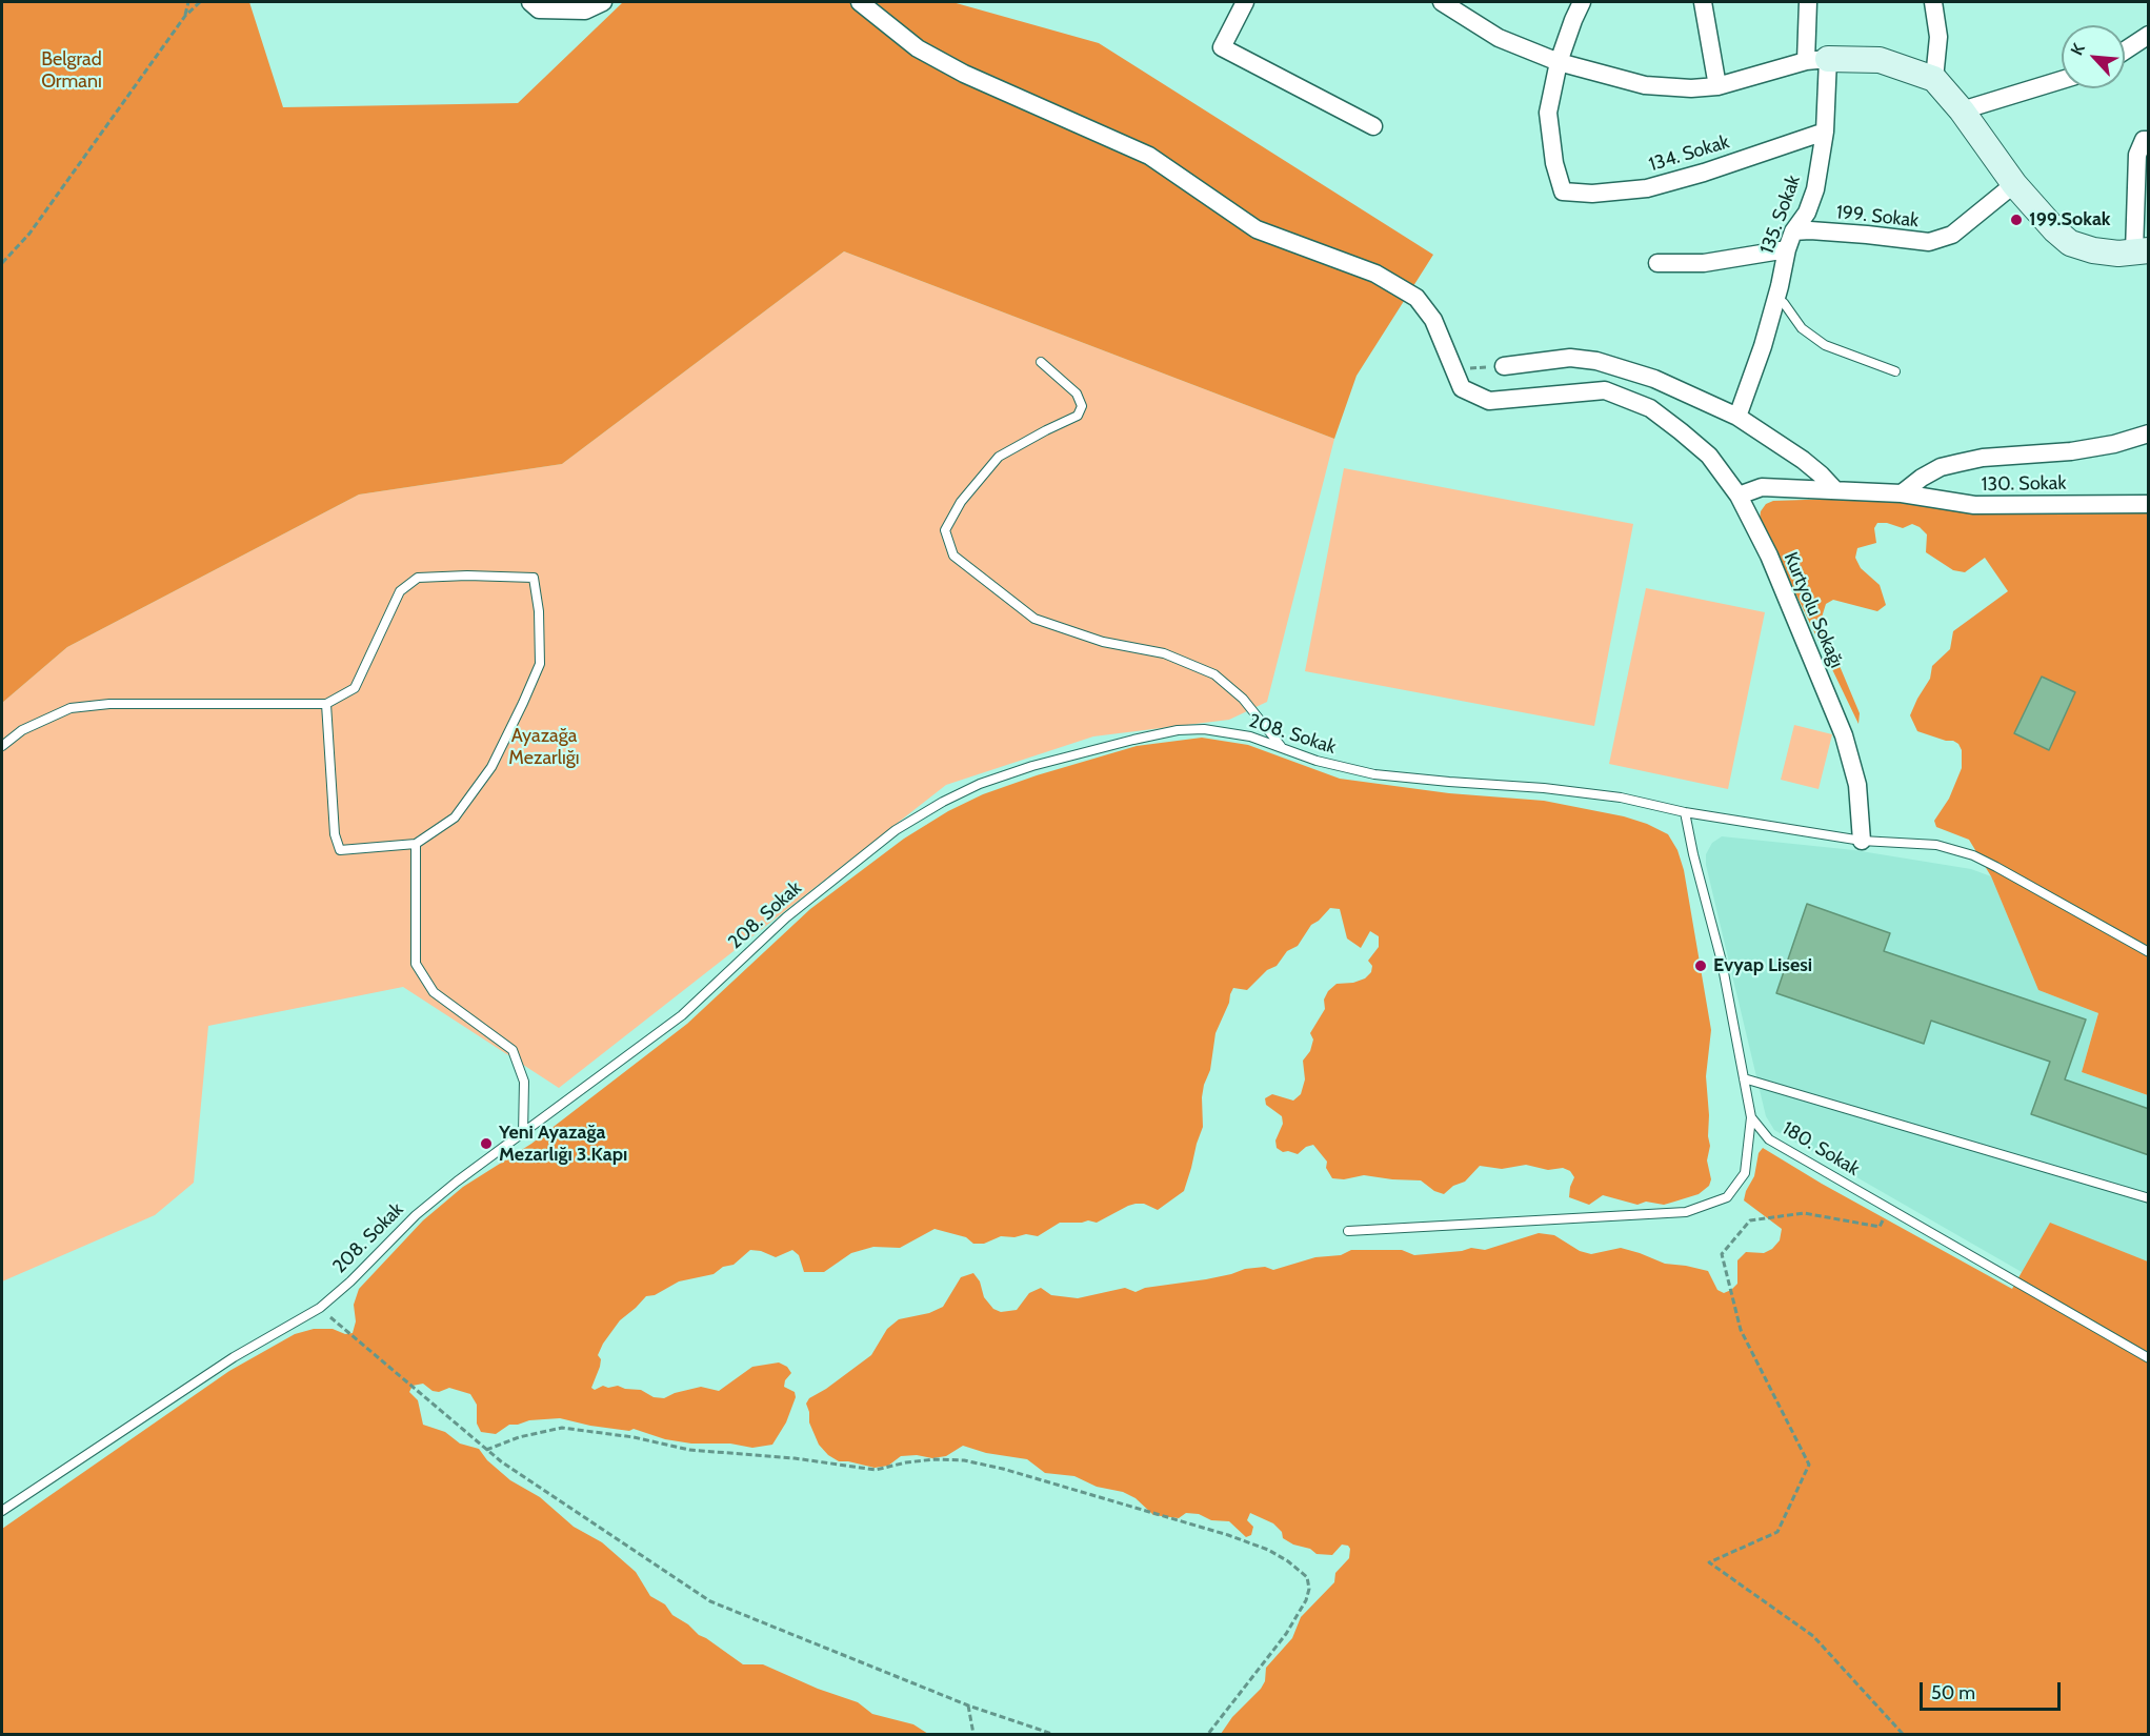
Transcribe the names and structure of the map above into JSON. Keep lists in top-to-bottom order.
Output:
{
  "streets": {
    "street": [
      "134. Sokak",
      "135. Sokak",
      "199. Sokak",
      "130. Sokak",
      "Kurtyolu Sokağı"
    ],
    "lane": ["208. Sokak", "180. Sokak"]
  },
  "crossings": [
    ["134. Sokak", "135. Sokak"],
    ["135. Sokak", "199. Sokak"],
    ["Kurtyolu Sokağı", "208. Sokak"]
  ],
  "parks": ["Belgrad Ormanı", "Ayazağa Mezarlığı"],
  "places": ["199.Sokak", "Evyap Lisesi", "Yeni Ayazağa Mezarlığı 3.Kapı"],
  "scale_bar": "50 m",
  "north": "top left"
}
